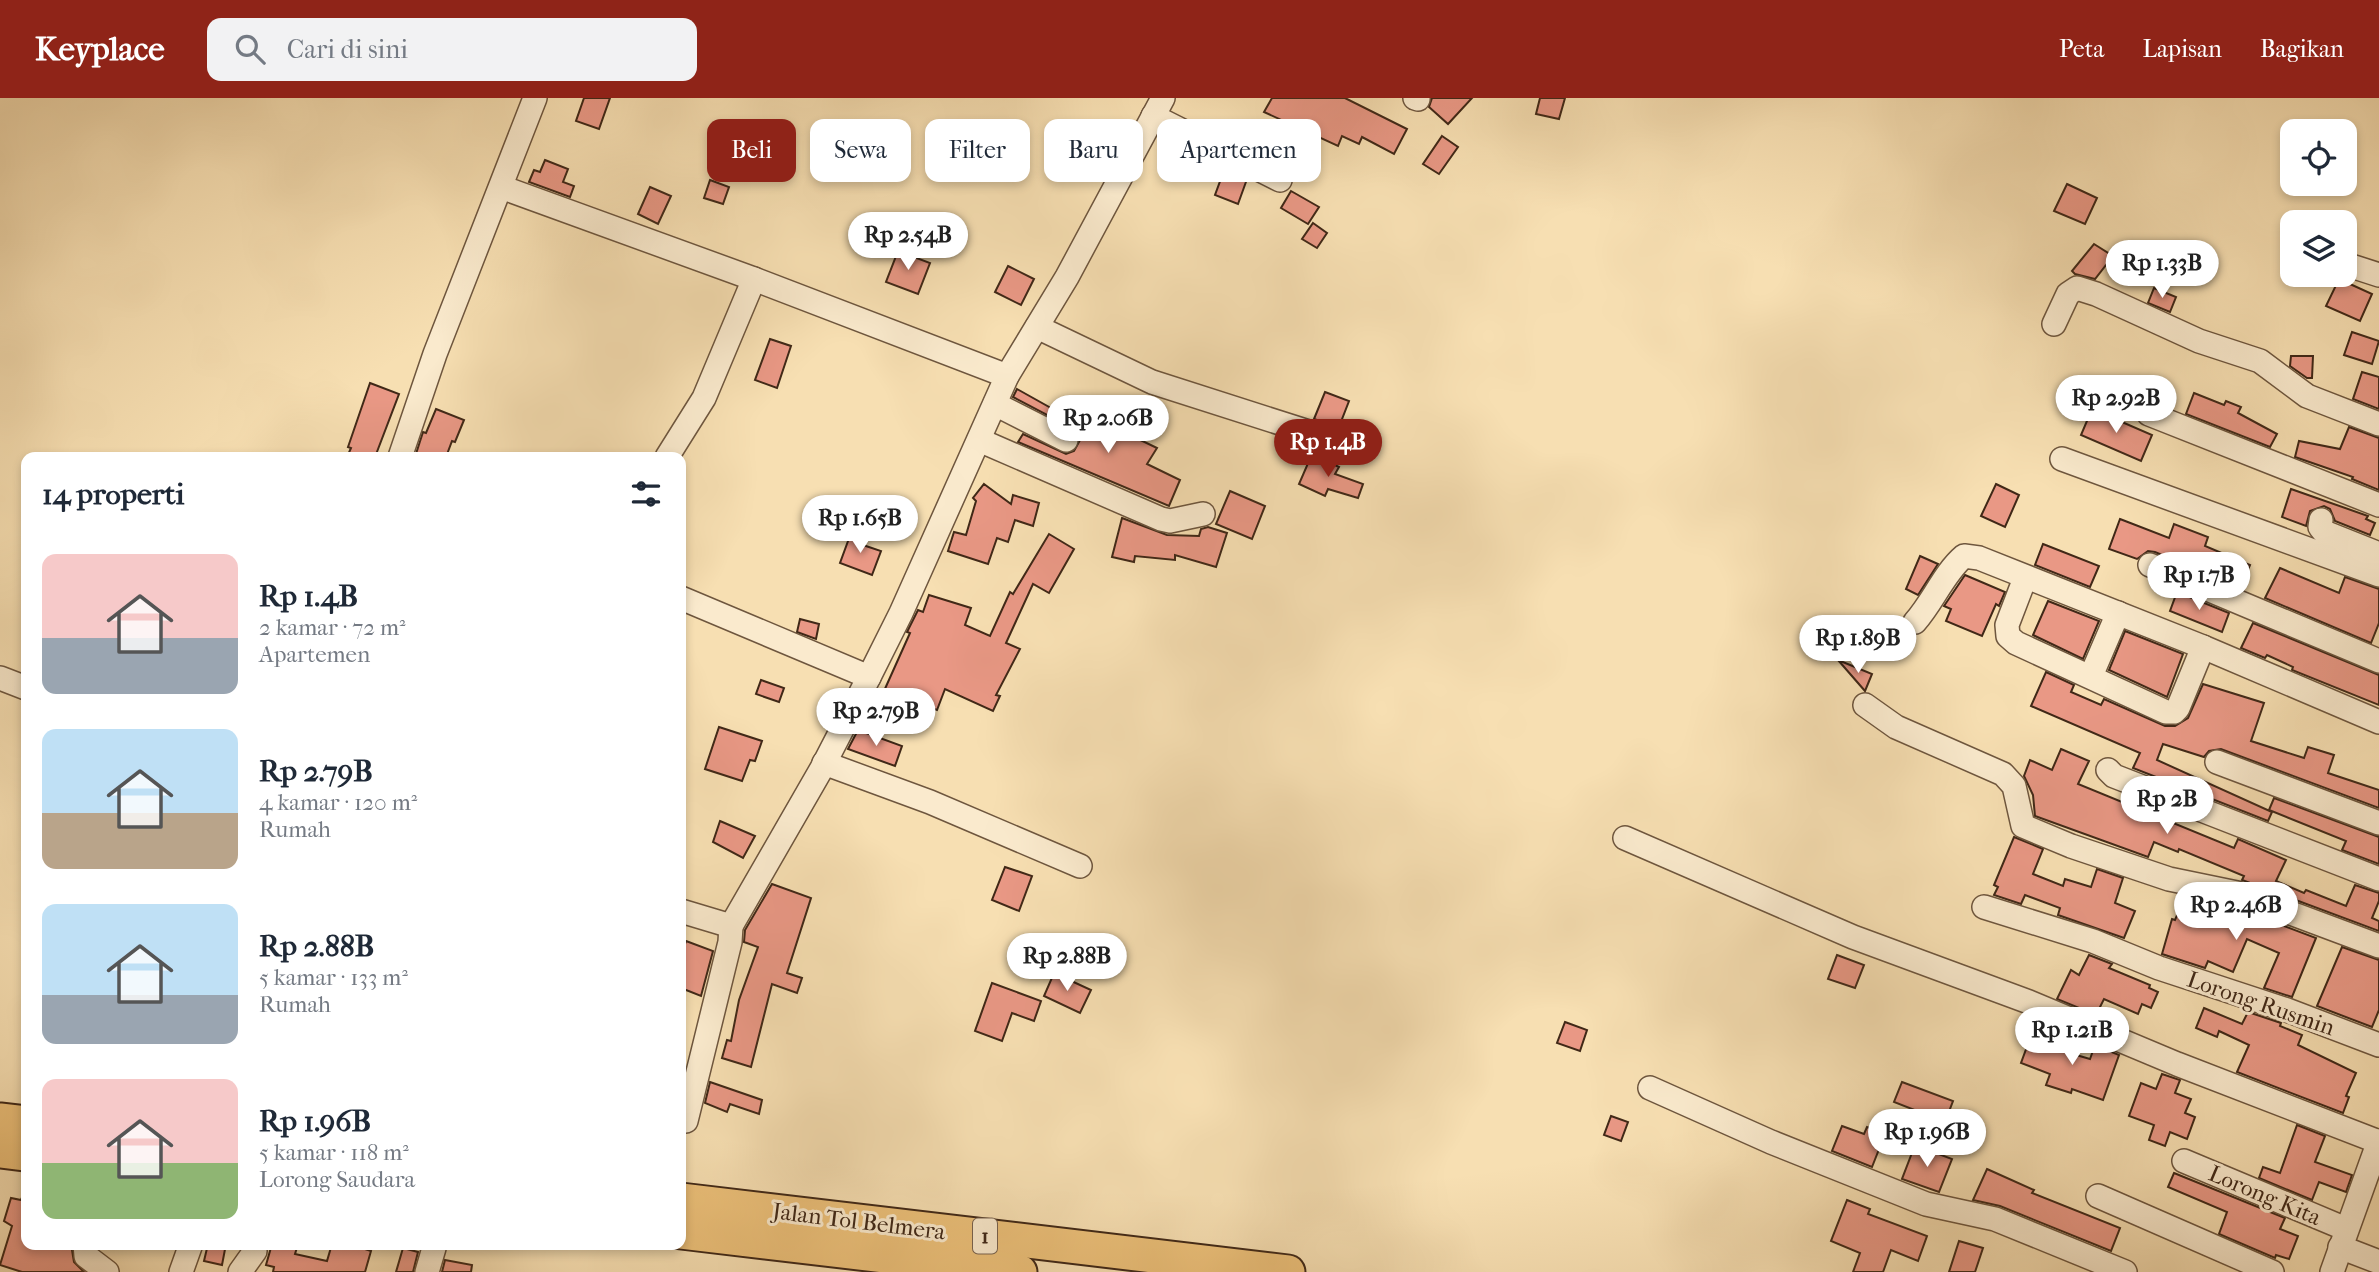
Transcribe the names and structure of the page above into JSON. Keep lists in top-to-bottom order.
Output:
{
  "streets": {
    "highway": ["Jalan Tol Belmera", "1"],
    "street": ["Lorong Rusmin", "Lorong Kita"]
  },
  "page": {
    "header": "Keyplace",
    "search": "Cari di sini",
    "nav": ["Peta", "Lapisan", "Bagikan"],
    "chip": [
      "Beli",
      "Sewa",
      "Filter",
      "Baru",
      "Apartemen"
    ],
    "price": [
      "Rp 2.54B",
      "Rp 1.33B",
      "Rp 2.92B",
      "Rp 2.06B",
      "Rp 1.4B",
      "Rp 1.65B",
      "Rp 1.7B",
      "Rp 1.89B",
      "Rp 2.79B",
      "Rp 2B",
      "Rp 2.46B",
      "Rp 2.88B",
      "Rp 1.21B",
      "Rp 1.96B"
    ],
    "heading": "14 properti",
    "list": [
      {
        "name": "Rp 1.4B",
        "note": "2 kamar · 72 m² · Apartemen"
      },
      {
        "name": "Rp 2.79B",
        "note": "4 kamar · 120 m² · Rumah"
      },
      {
        "name": "Rp 2.88B",
        "note": "5 kamar · 133 m² · Rumah"
      },
      {
        "name": "Rp 1.96B",
        "note": "5 kamar · 118 m² · Lorong Saudara"
      }
    ]
  }
}
